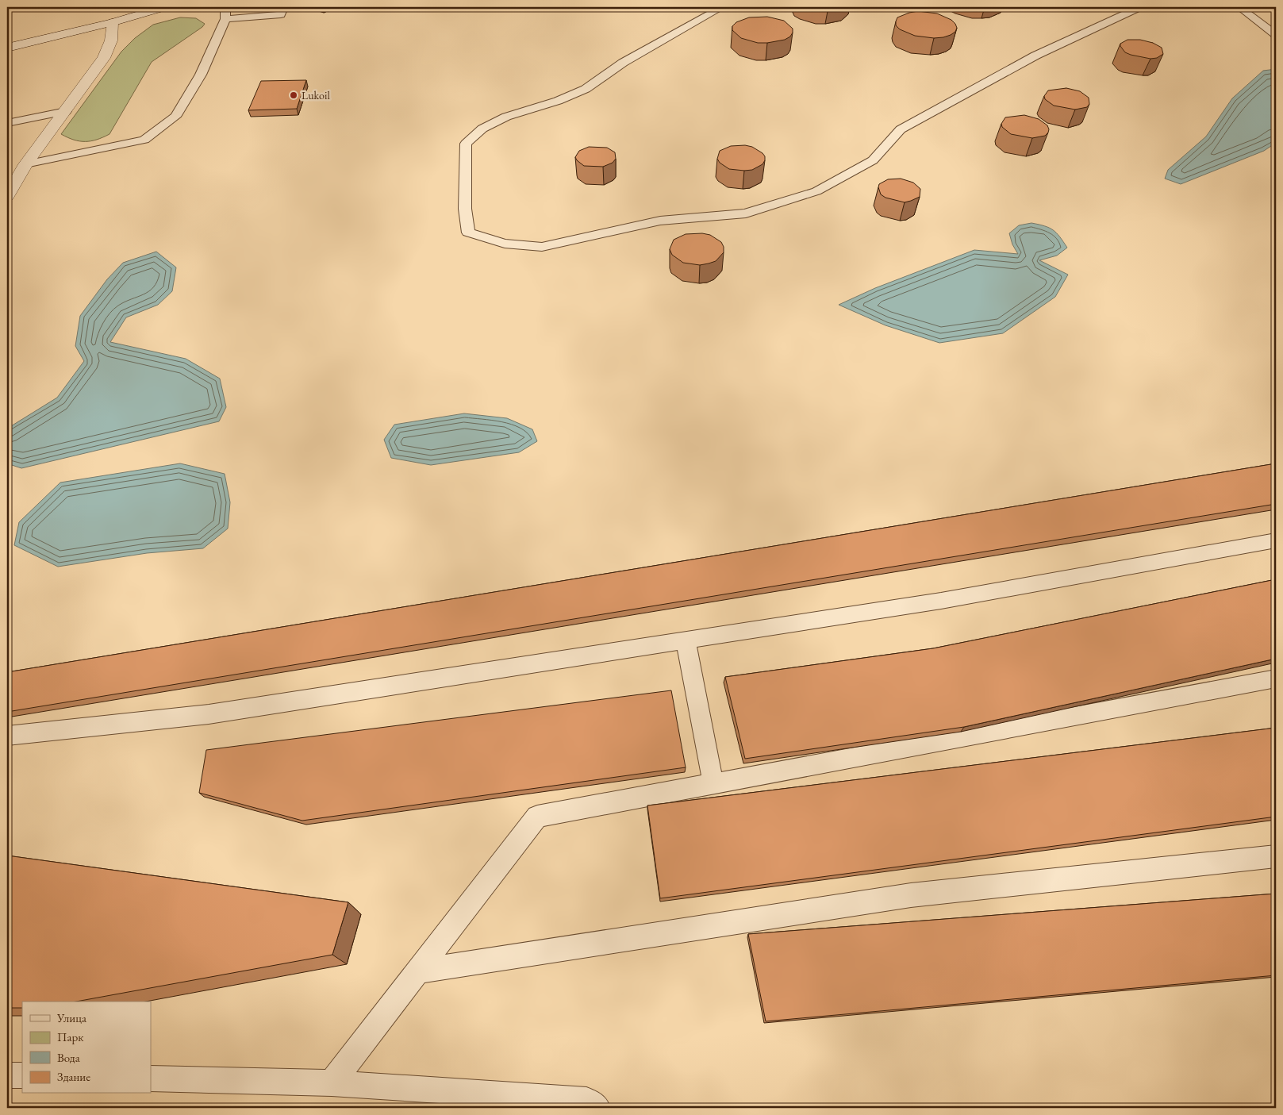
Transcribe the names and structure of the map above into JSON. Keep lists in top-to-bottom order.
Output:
{
  "places": ["Lukoil"],
  "legend": [
    "Улица",
    "Парк",
    "Вода",
    "Здание"
  ]
}
